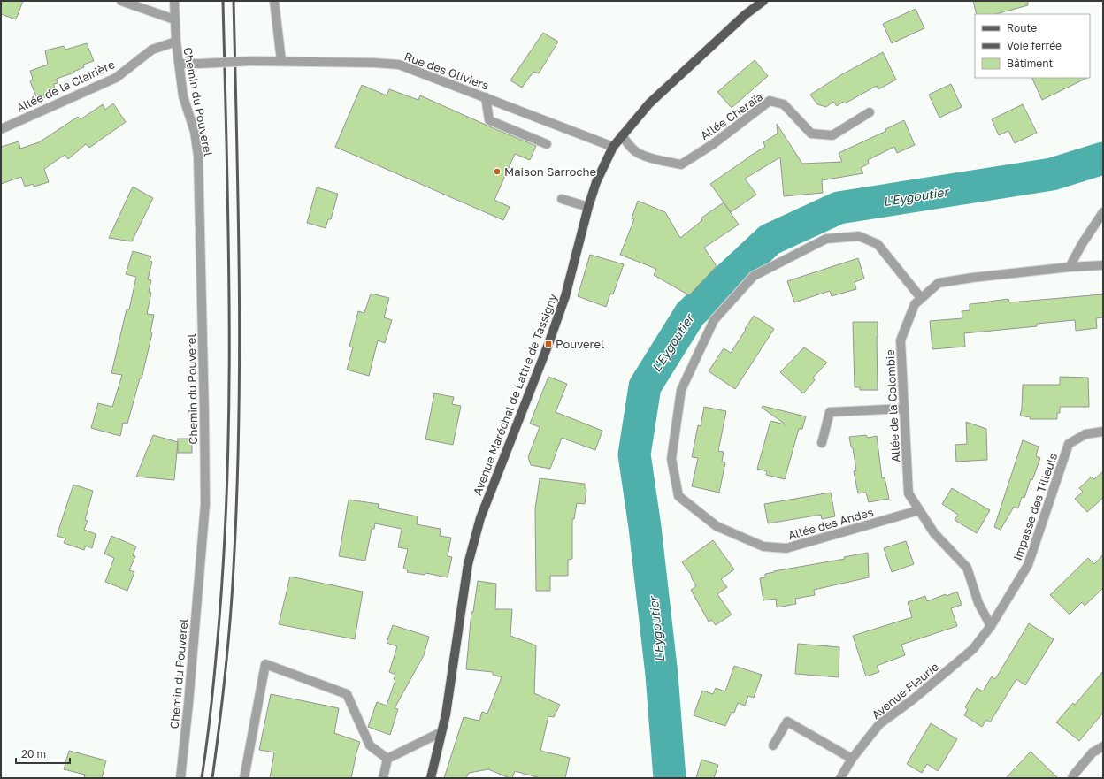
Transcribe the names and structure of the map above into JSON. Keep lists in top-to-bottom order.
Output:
{
  "streets": {
    "main road": ["Avenue Maréchal de Lattre de Tassigny"],
    "street": [
      "Rue des Oliviers",
      "Allée de la Clairière",
      "Chemin du Pouverel",
      "Allée Cheraïa",
      "Allée de la Colombie",
      "Impasse des Tilleuls",
      "Allée des Andes",
      "Avenue Fleurie"
    ]
  },
  "crossings": [
    ["Rue des Oliviers", "Chemin du Pouverel"],
    ["Rue des Oliviers", "Avenue Maréchal de Lattre de Tassigny"],
    ["Allée de la Clairière", "Chemin du Pouverel"],
    ["Allée Cheraïa", "Avenue Maréchal de Lattre de Tassigny"],
    ["Allée de la Colombie", "Impasse des Tilleuls"],
    ["Allée de la Colombie", "Allée des Andes"],
    ["Allée de la Colombie", "Avenue Fleurie"],
    ["Impasse des Tilleuls", "Avenue Fleurie"]
  ],
  "water": ["L'Eygoutier"],
  "places": {
    "other": ["Maison Sarroche"],
    "transit": ["Pouverel"]
  },
  "legend": ["Route", "Voie ferrée", "Bâtiment"],
  "scale_bar": "20 m"
}
